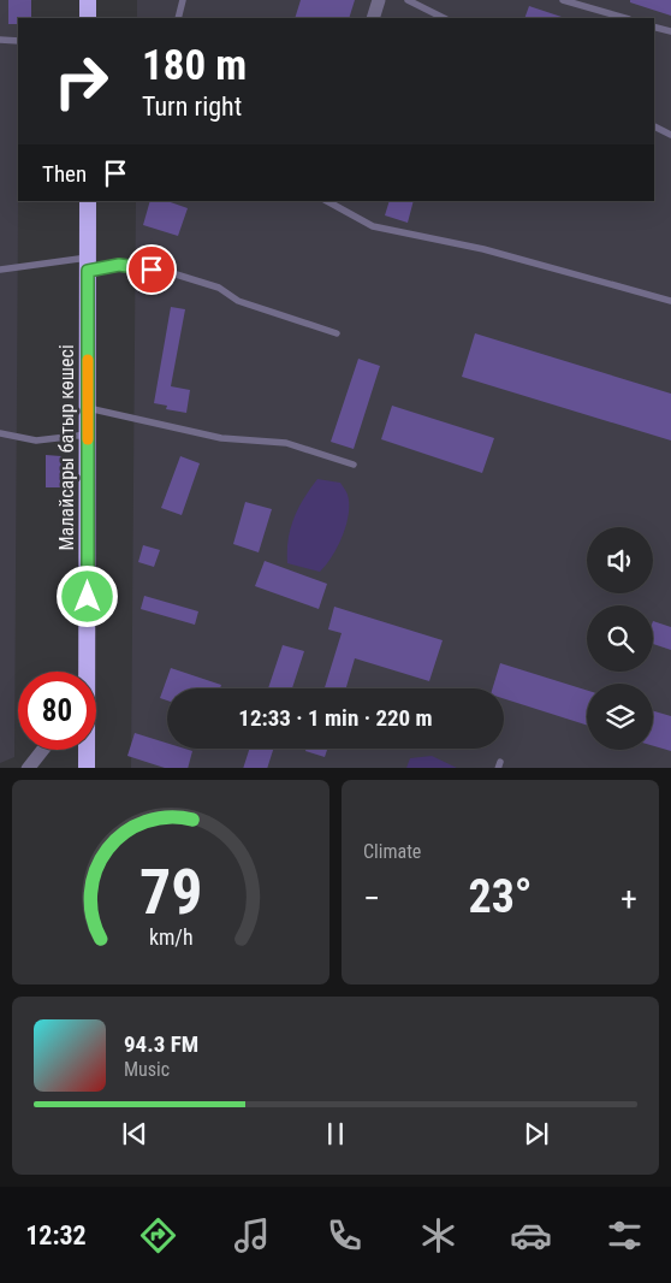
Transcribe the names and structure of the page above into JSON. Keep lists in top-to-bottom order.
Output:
{
  "streets": {
    "highway": ["Малайсары батыр көшесі"]
  },
  "page": {
    "turn": ["180 m", "Turn right"],
    "then": "Then",
    "limit": "80",
    "trip": "12:33 · 1 min · 220 m",
    "tile": "Climate",
    "heat": ["−", "23°", "+"],
    "song": ["94.3 FM", "Music"],
    "tabs": "12:32",
    "gauge": ["79", "km/h"]
  }
}
